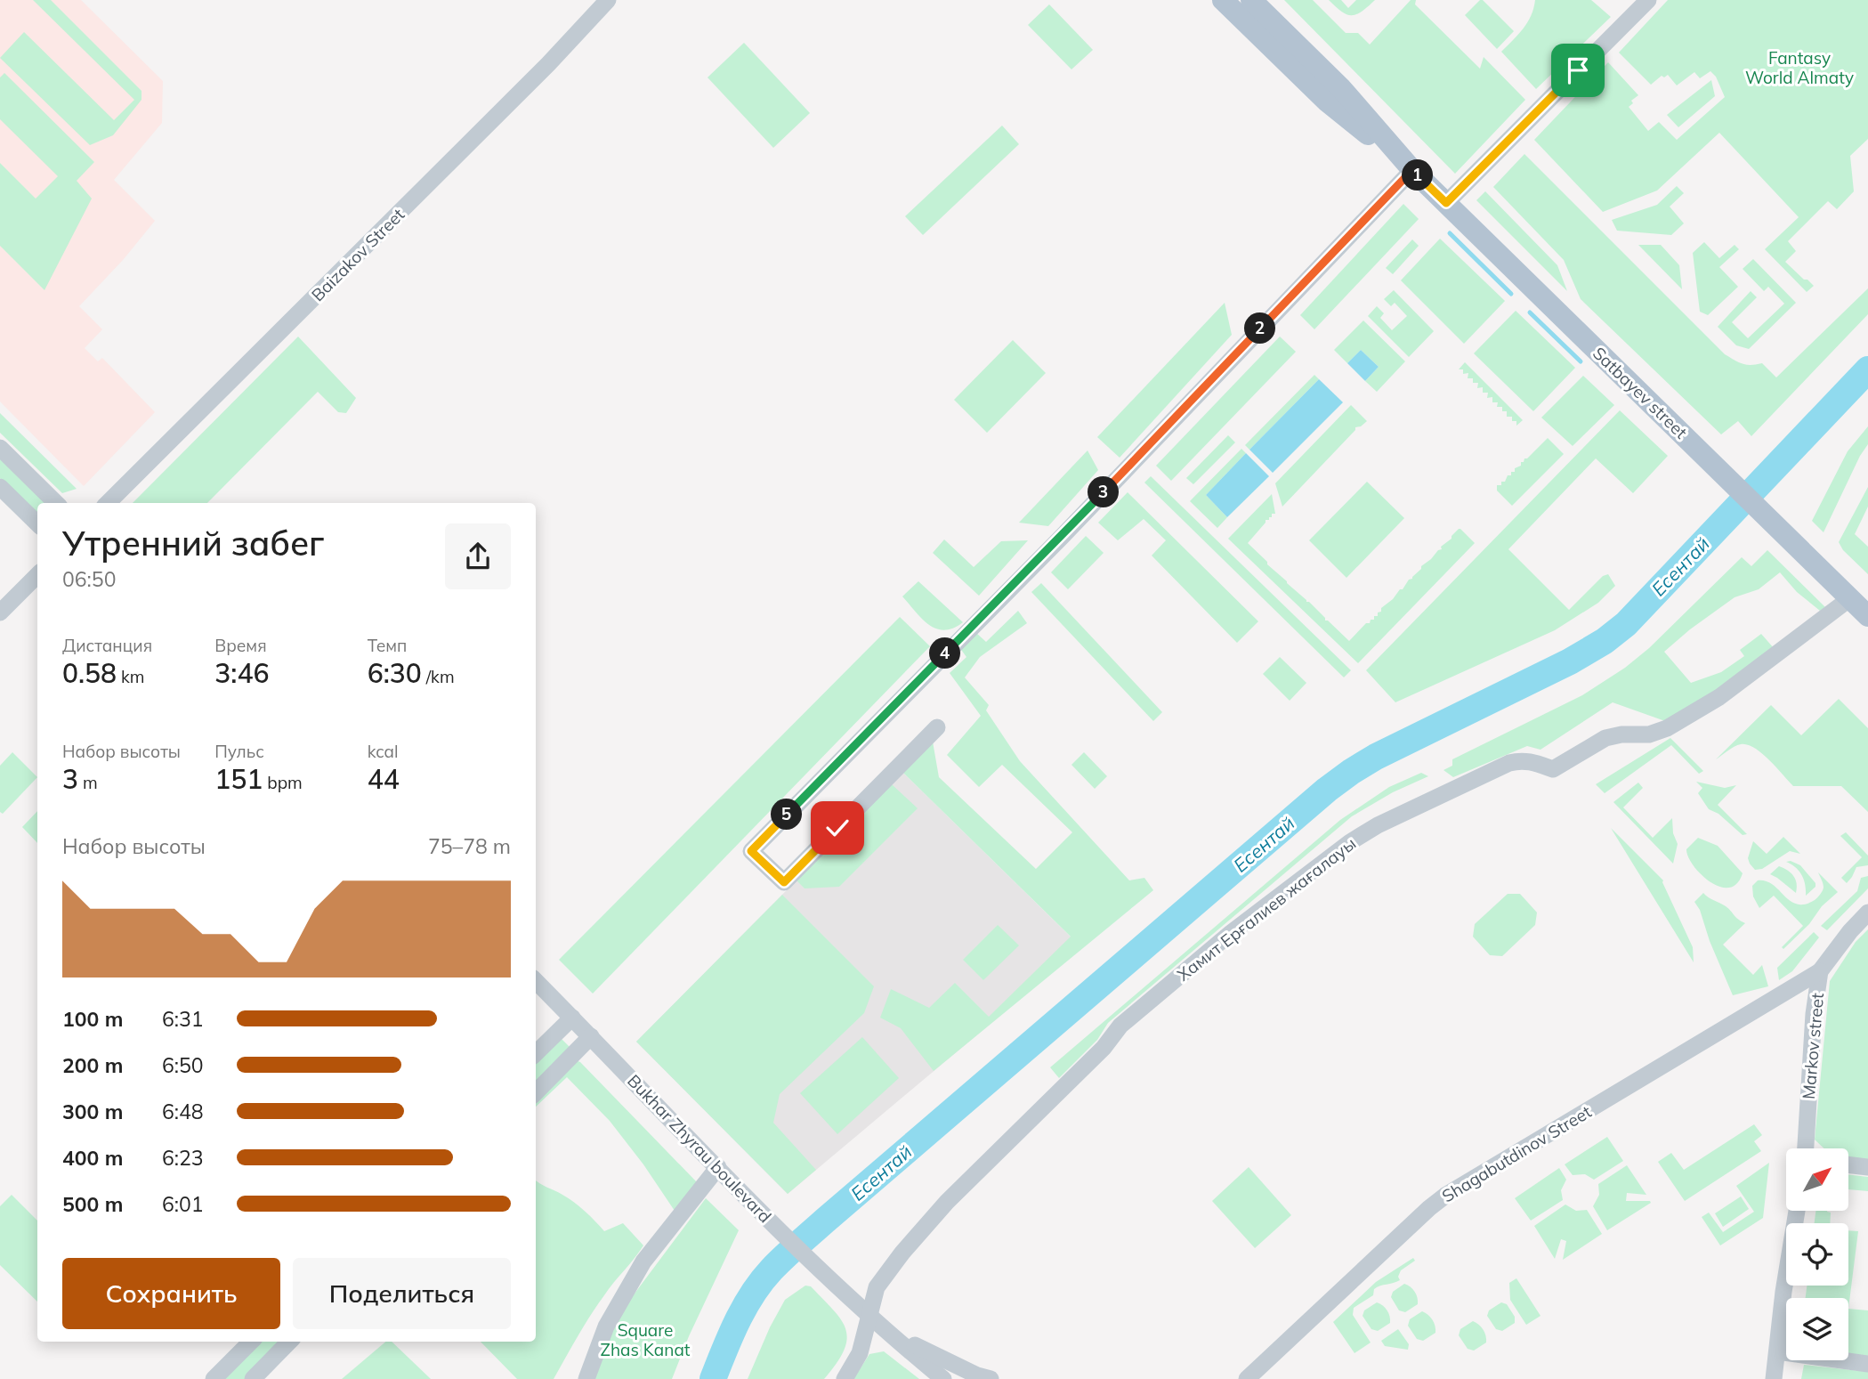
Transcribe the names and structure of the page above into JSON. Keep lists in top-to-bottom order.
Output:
{
  "streets": {
    "main road": ["Satbayev street"],
    "street": [
      "Baizakov Street",
      "Хамит Ерғалиев жағалауы",
      "Markov street",
      "Bukhar Zhyrau boulevard",
      "Shagabutdinov Street"
    ]
  },
  "crossings": [
    ["Satbayev street", "Хамит Ерғалиев жағалауы"],
    ["Хамит Ерғалиев жағалауы", "Bukhar Zhyrau boulevard"],
    ["Markov street", "Shagabutdinov Street"]
  ],
  "water": ["Есентай"],
  "parks": ["Fantasy World Almaty", "Square Zhas Kanat"],
  "north": "top right",
  "page": {
    "pins": [
      "1",
      "2",
      "3",
      "4",
      "5"
    ],
    "heading": ["Утренний забег", "06:50"],
    "stats": [
      ["Дистанция", "0.58 km"],
      ["Время", "3:46"],
      ["Темп", "6:30 /km"],
      ["Набор высоты", "3 m"],
      ["Пульс", "151 bpm"],
      ["kcal", "44"]
    ],
    "chart": ["Набор высоты", "75–78 m"],
    "list": [
      {
        "name": "100 m",
        "note": "6:31"
      },
      {
        "name": "200 m",
        "note": "6:50"
      },
      {
        "name": "300 m",
        "note": "6:48"
      },
      {
        "name": "400 m",
        "note": "6:23"
      },
      {
        "name": "500 m",
        "note": "6:01"
      }
    ],
    "buttons": ["Сохранить", "Поделиться"]
  }
}
